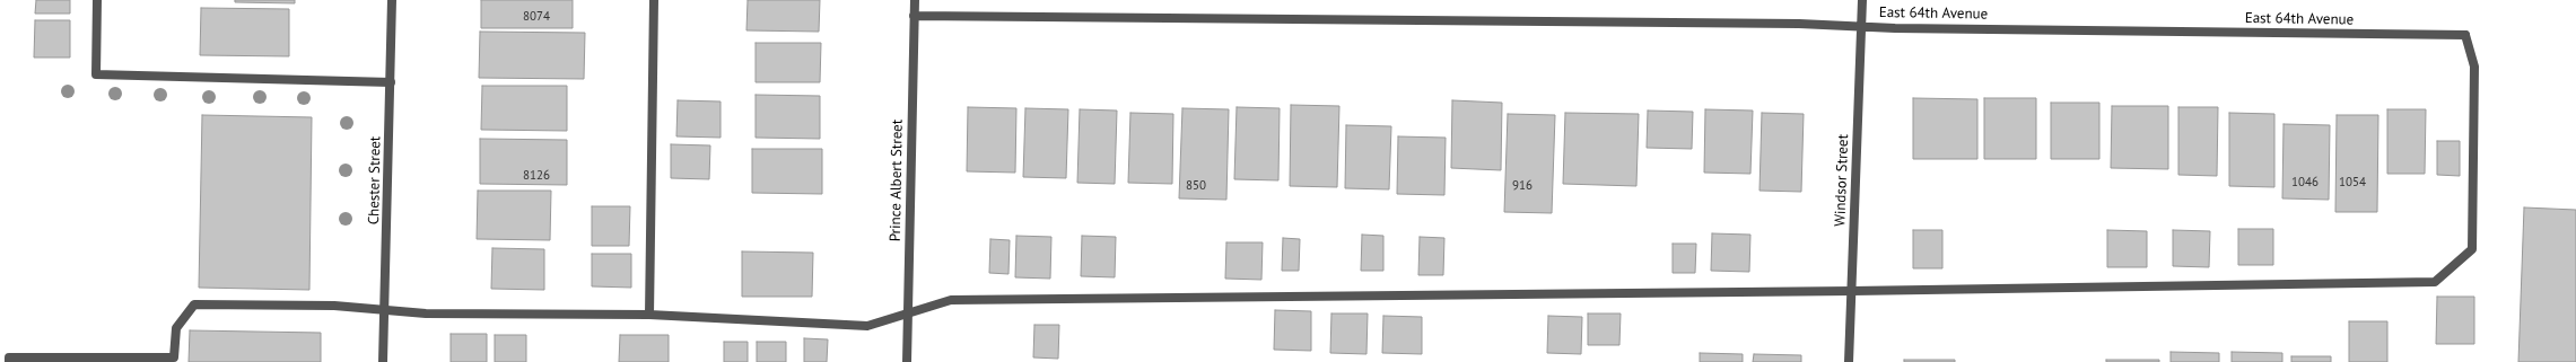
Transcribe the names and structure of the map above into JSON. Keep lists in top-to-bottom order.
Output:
{
  "streets": {
    "street": [
      "East 64th Avenue",
      "Chester Street",
      "Prince Albert Street",
      "Windsor Street"
    ]
  },
  "crossings": [
    ["East 64th Avenue", "Prince Albert Street"],
    ["East 64th Avenue", "Windsor Street"]
  ],
  "house_numbers": [
    "8074",
    "8126",
    "1046",
    "1054",
    "850",
    "916"
  ]
}
